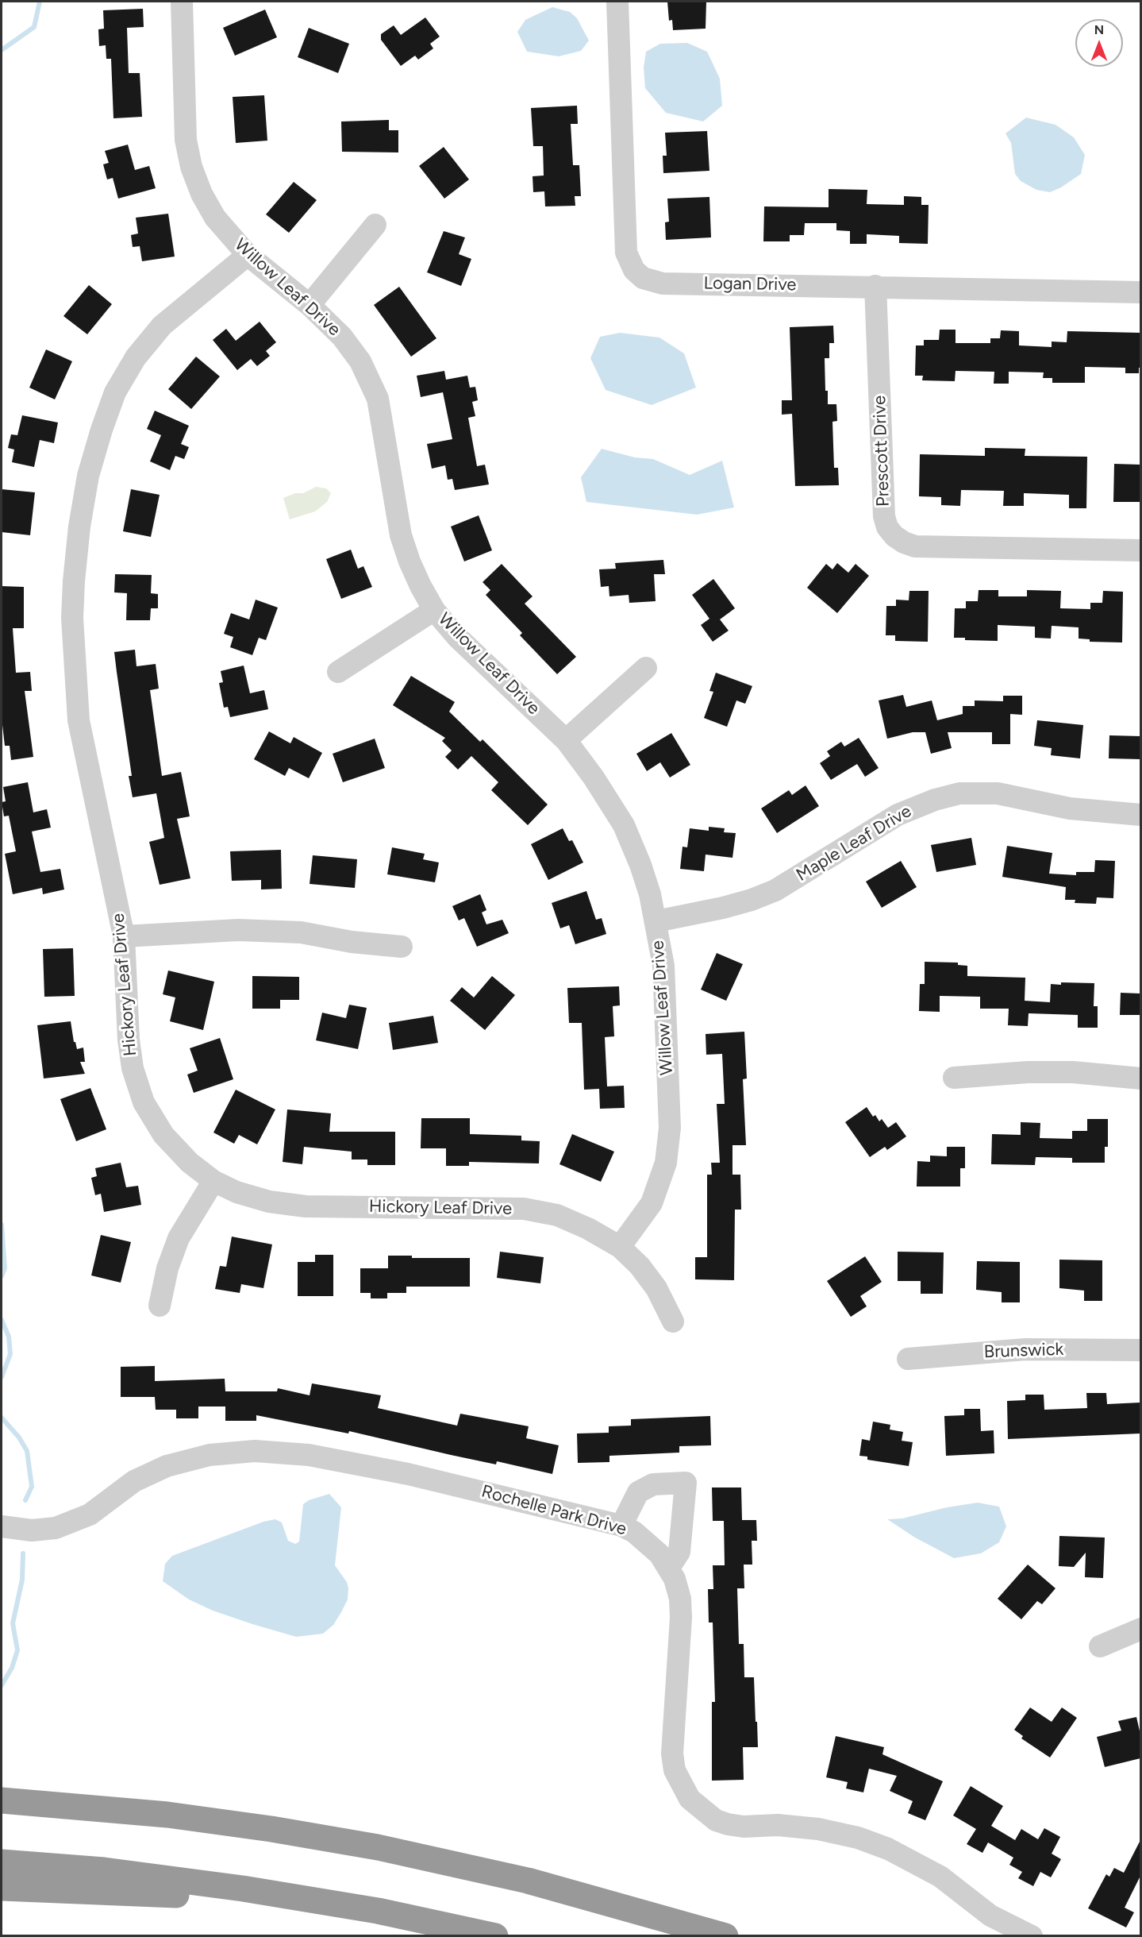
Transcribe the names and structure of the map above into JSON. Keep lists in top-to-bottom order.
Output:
{
  "streets": {
    "street": [
      "Logan Drive",
      "Willow Leaf Drive",
      "Prescott Drive",
      "Maple Leaf Drive",
      "Hickory Leaf Drive",
      "Brunswick",
      "Rochelle Park Drive"
    ]
  },
  "crossings": [
    ["Logan Drive", "Prescott Drive"],
    ["Willow Leaf Drive", "Maple Leaf Drive"],
    ["Willow Leaf Drive", "Hickory Leaf Drive"]
  ],
  "north": "top"
}
